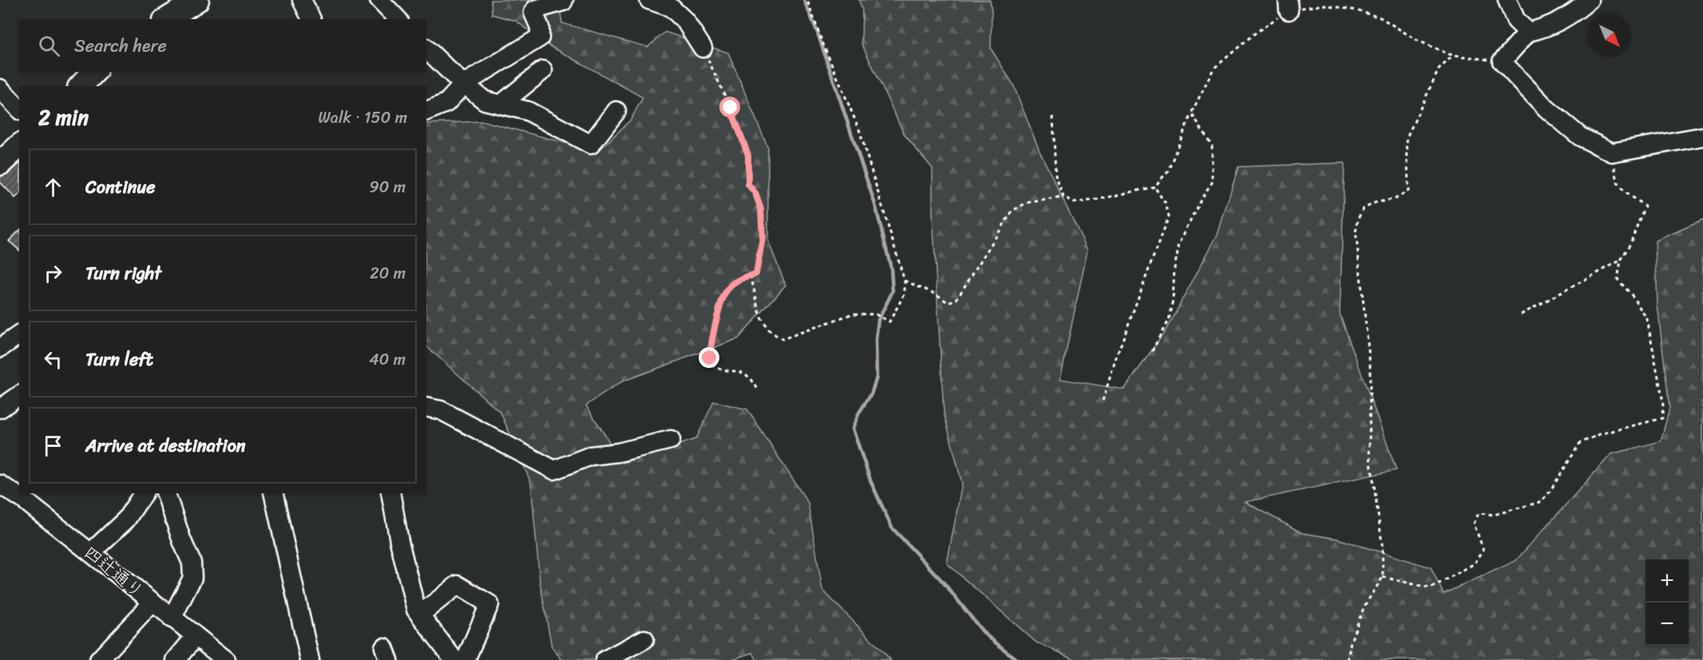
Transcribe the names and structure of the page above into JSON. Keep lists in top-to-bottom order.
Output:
{
  "streets": {
    "street": ["四辻通り"]
  },
  "north": "bottom right",
  "page": {
    "search": "Search here",
    "heading": ["2 min", "Walk · 150 m"],
    "list": [
      ["Continue", "90 m"],
      ["Turn right", "20 m"],
      ["Turn left", "40 m"],
      "Arrive at destination"
    ],
    "map_buttons": ["+", "−"]
  }
}
